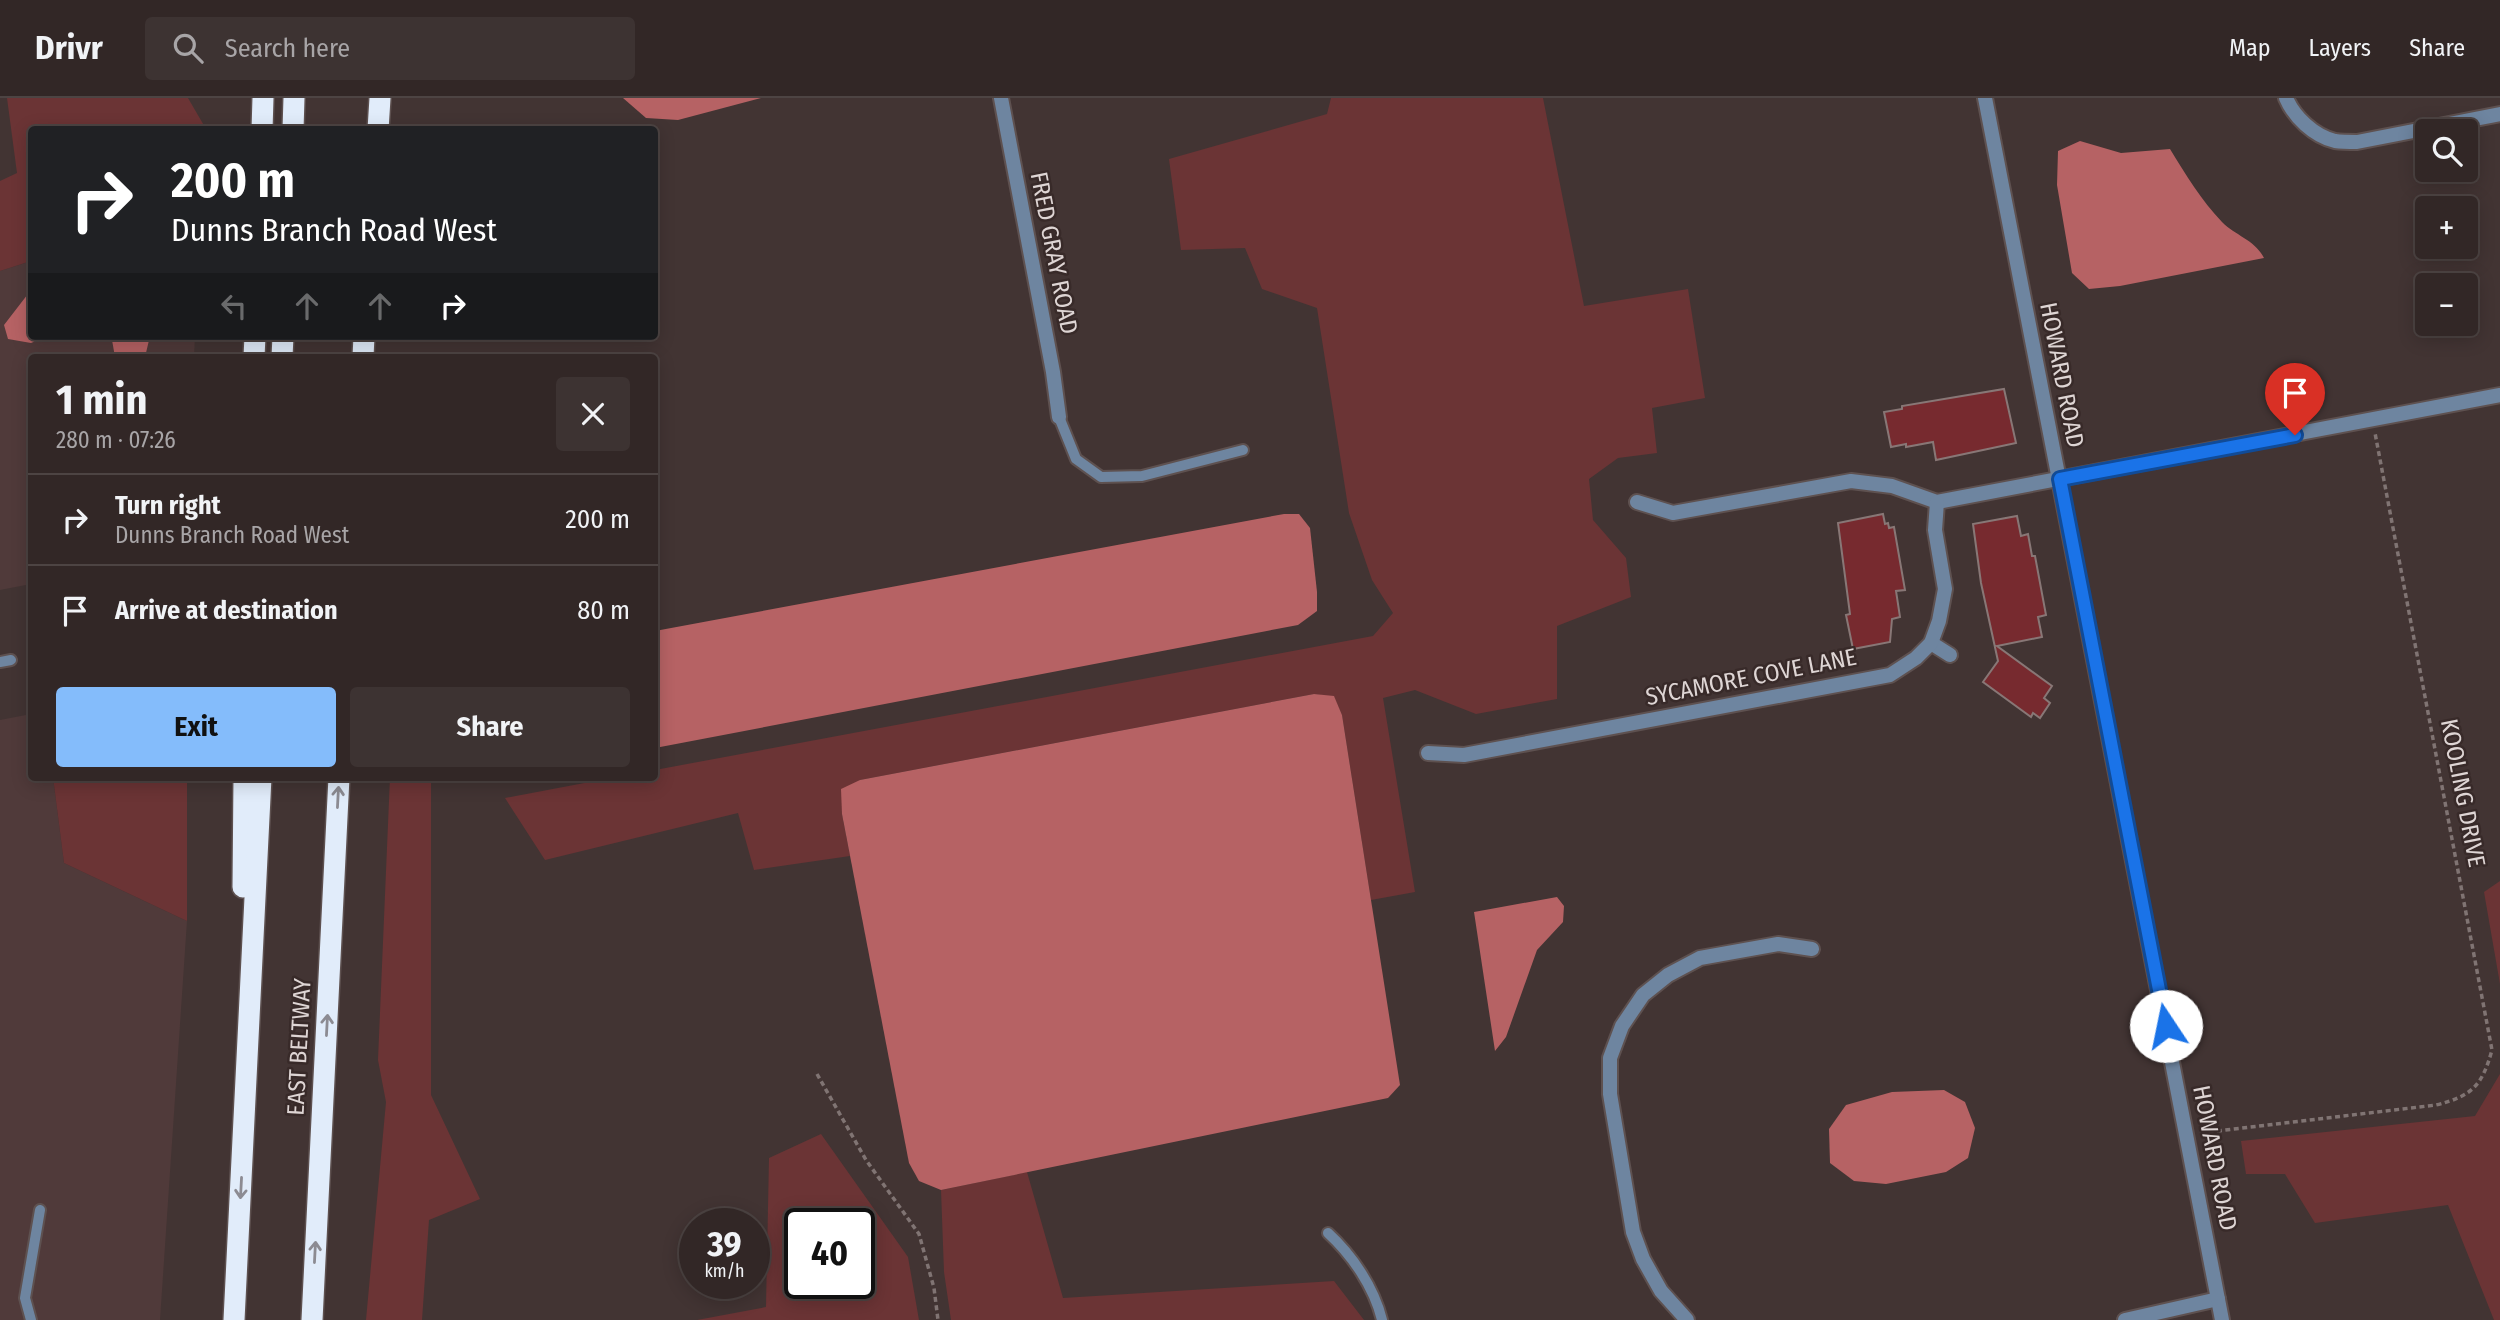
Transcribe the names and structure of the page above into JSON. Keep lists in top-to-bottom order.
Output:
{
  "streets": {
    "highway": ["EAST BELTWAY"],
    "street": ["FRED GRAY ROAD", "HOWARD ROAD", "SYCAMORE COVE LANE"],
    "path": ["KOOLING DRIVE"]
  },
  "crossings": [
    ["HOWARD ROAD", "KOOLING DRIVE"]
  ],
  "page": {
    "header": "Drivr",
    "search": "Search here",
    "nav": ["Map", "Layers", "Share"],
    "map_buttons": ["+", "−"],
    "turn": ["200 m", "Dunns Branch Road West"],
    "heading": ["1 min", "280 m · 07:26"],
    "list": [
      {
        "name": "Turn right",
        "note": "Dunns Branch Road West",
        "value": "200 m"
      },
      {
        "name": "Arrive at destination",
        "value": "80 m"
      }
    ],
    "buttons": ["Exit", "Share"],
    "speed": "39 km/h",
    "limit": "40"
  }
}
